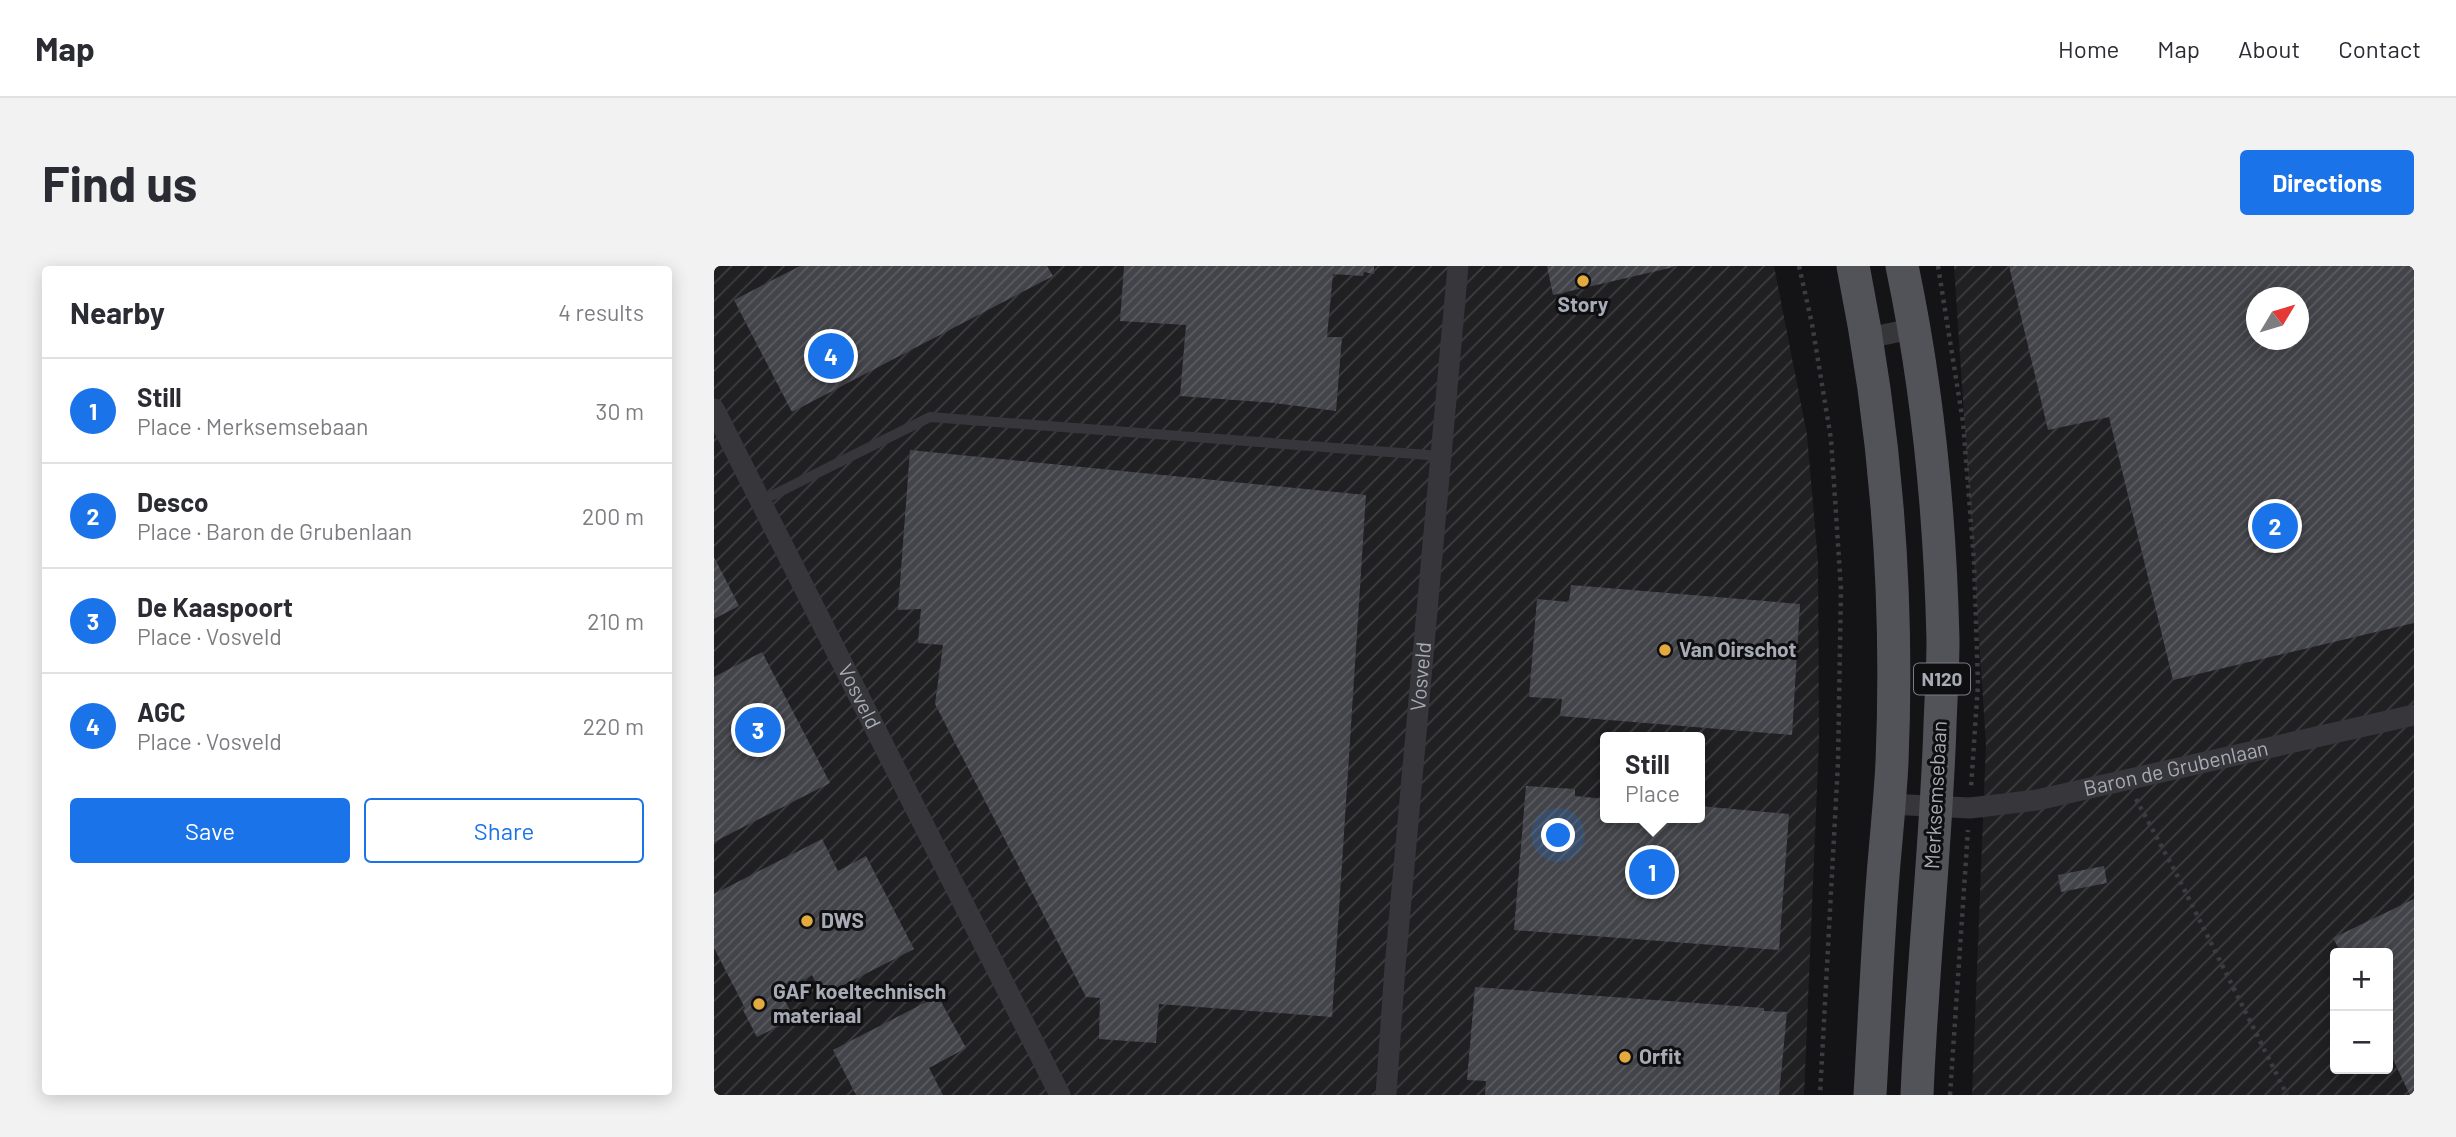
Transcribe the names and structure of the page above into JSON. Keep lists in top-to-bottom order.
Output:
{
  "streets": {
    "main road": ["N120", "Merksemsebaan"],
    "street": ["Vosveld", "Baron de Grubenlaan"]
  },
  "crossings": [
    ["N120", "Baron de Grubenlaan"],
    ["Baron de Grubenlaan", "Merksemsebaan"]
  ],
  "places": [
    "Story",
    "Van Oirschot",
    "DWS",
    "GAF koeltechnisch materiaal",
    "Orfit"
  ],
  "north": "top right",
  "page": {
    "header": "Map",
    "nav": [
      "Home",
      "Map",
      "About",
      "Contact"
    ],
    "buttons": [
      "Directions",
      ["Save", "Share"]
    ],
    "title": "Find us",
    "heading": ["Nearby", "4 results"],
    "pins": [
      "4",
      "2",
      "3",
      "1"
    ],
    "list": [
      {
        "mark": "1",
        "name": "Still",
        "note": "Place · Merksemsebaan",
        "value": "30 m"
      },
      {
        "mark": "2",
        "name": "Desco",
        "note": "Place · Baron de Grubenlaan",
        "value": "200 m"
      },
      {
        "mark": "3",
        "name": "De Kaaspoort",
        "note": "Place · Vosveld",
        "value": "210 m"
      },
      {
        "mark": "4",
        "name": "AGC",
        "note": "Place · Vosveld",
        "value": "220 m"
      }
    ],
    "popup": ["Still", "Place"],
    "map_buttons": ["+", "−"]
  }
}
